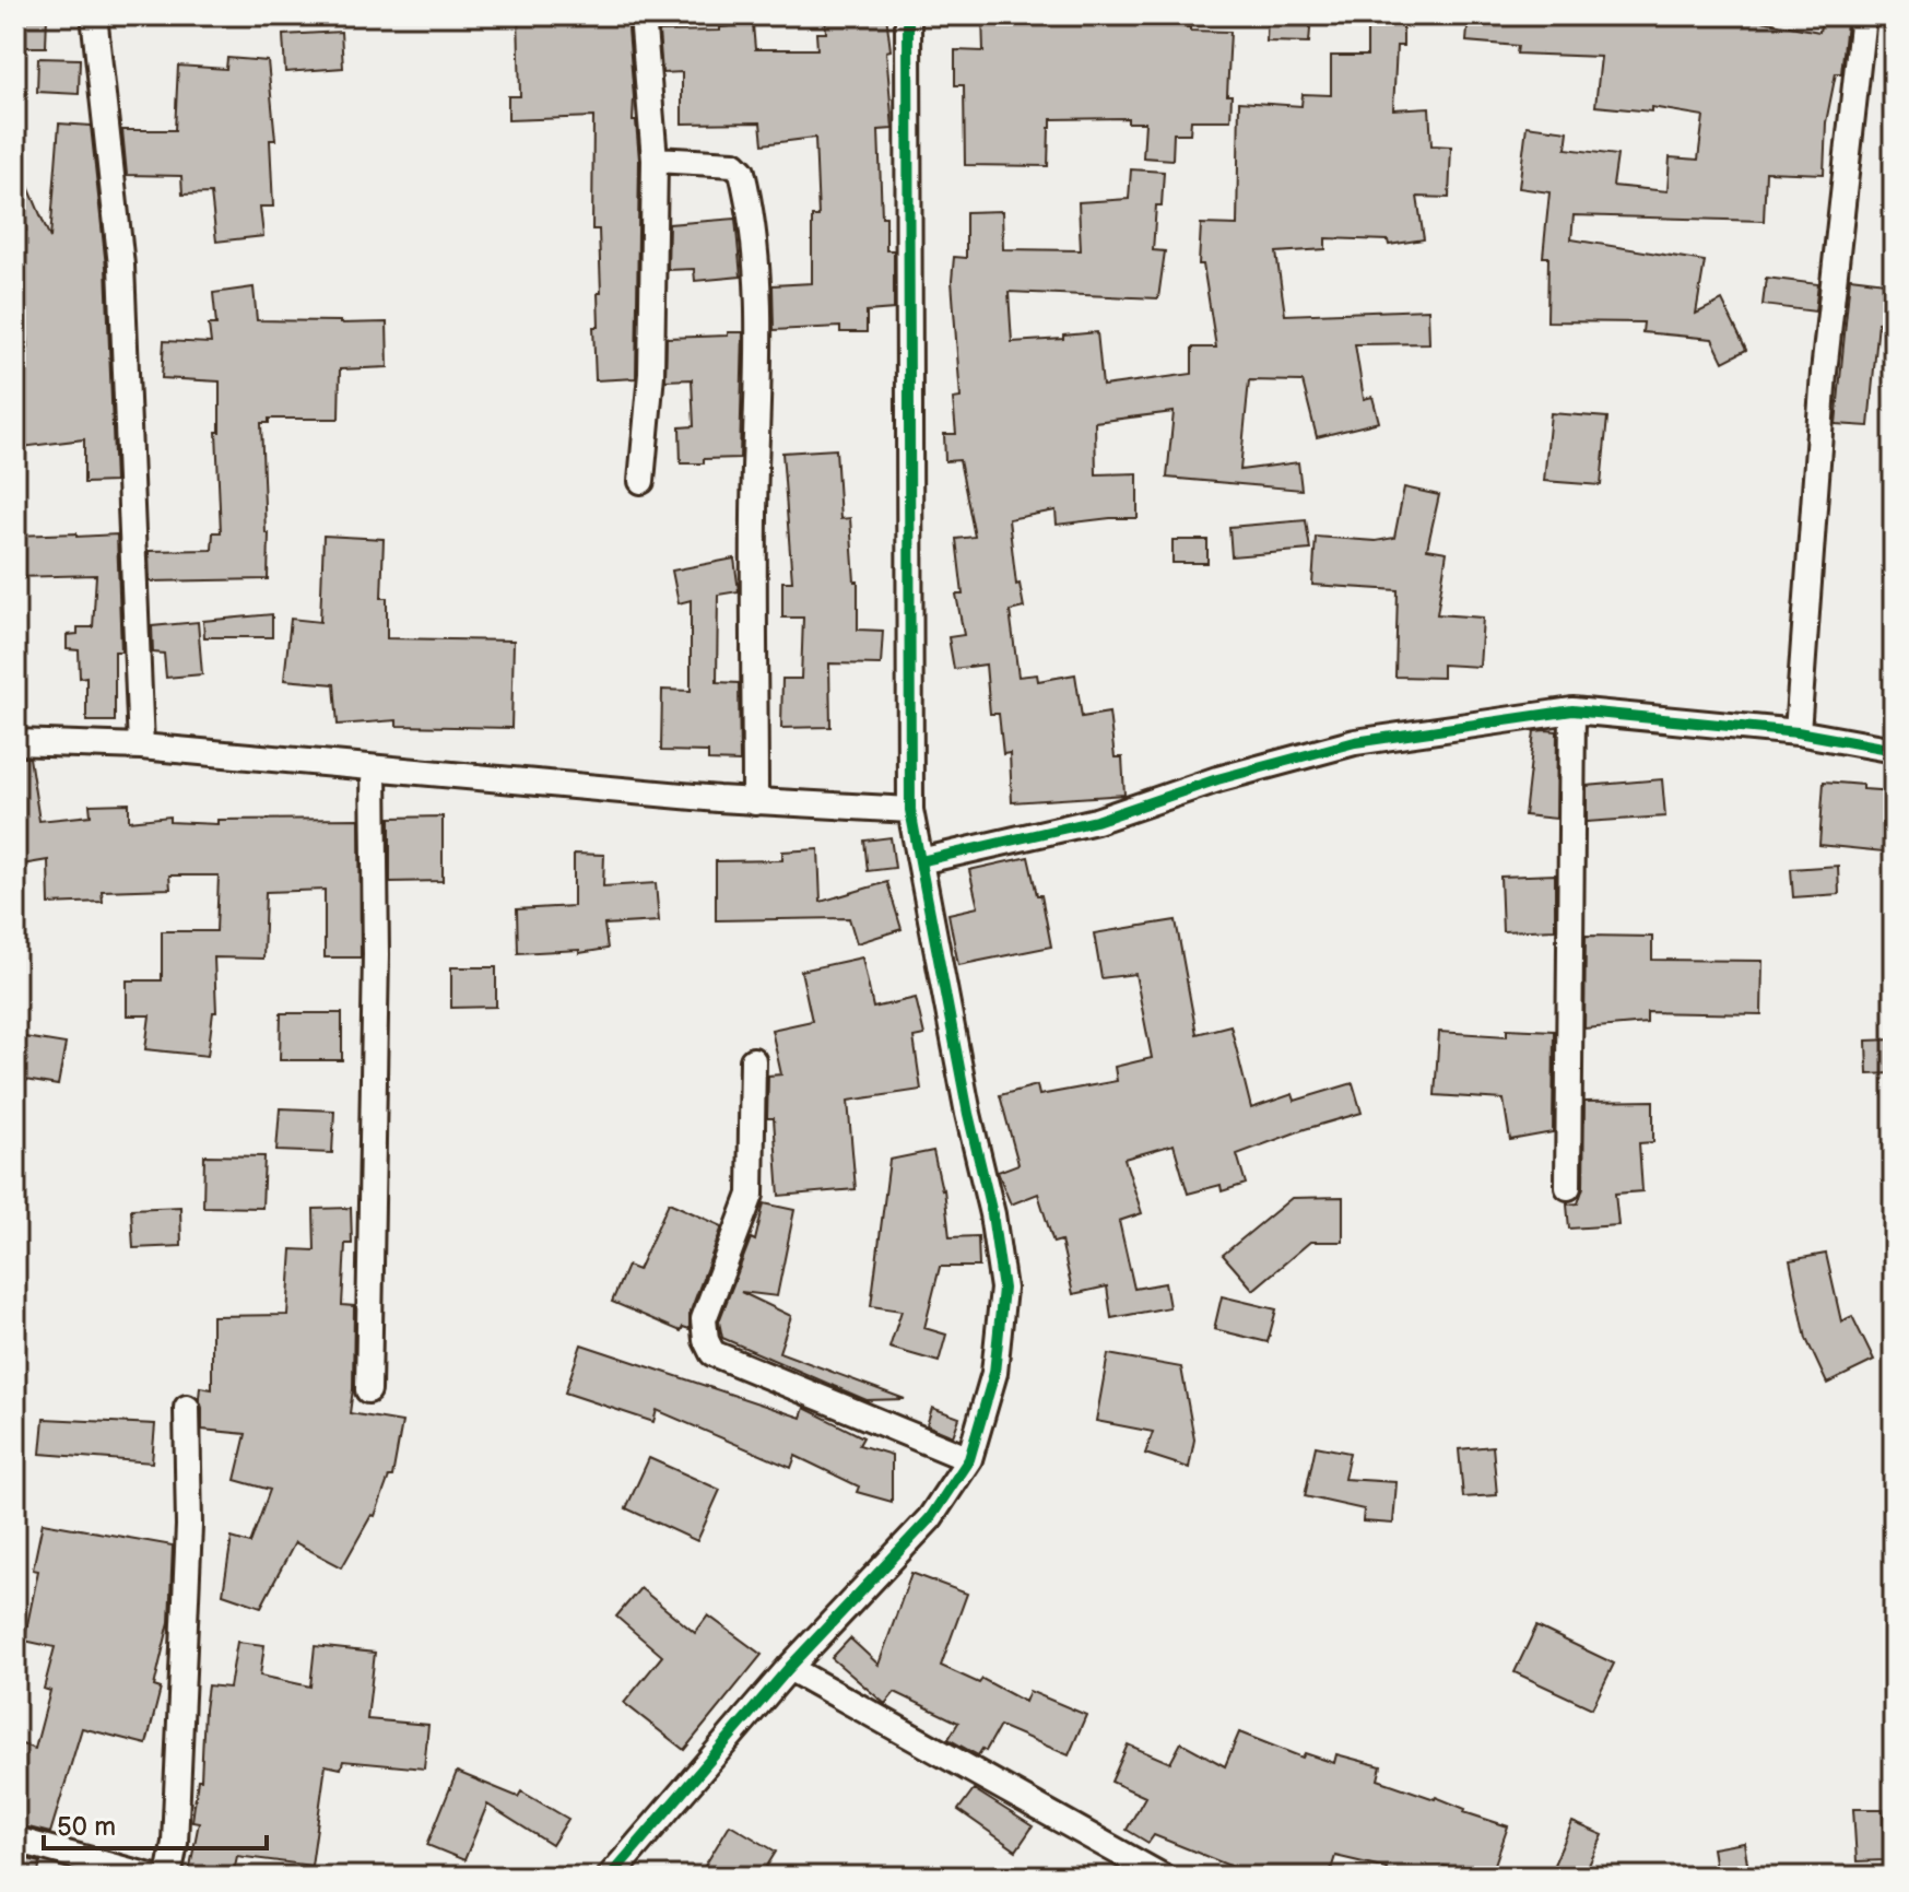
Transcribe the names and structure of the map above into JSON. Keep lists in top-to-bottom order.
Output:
{
  "scale_bar": "50 m"
}
